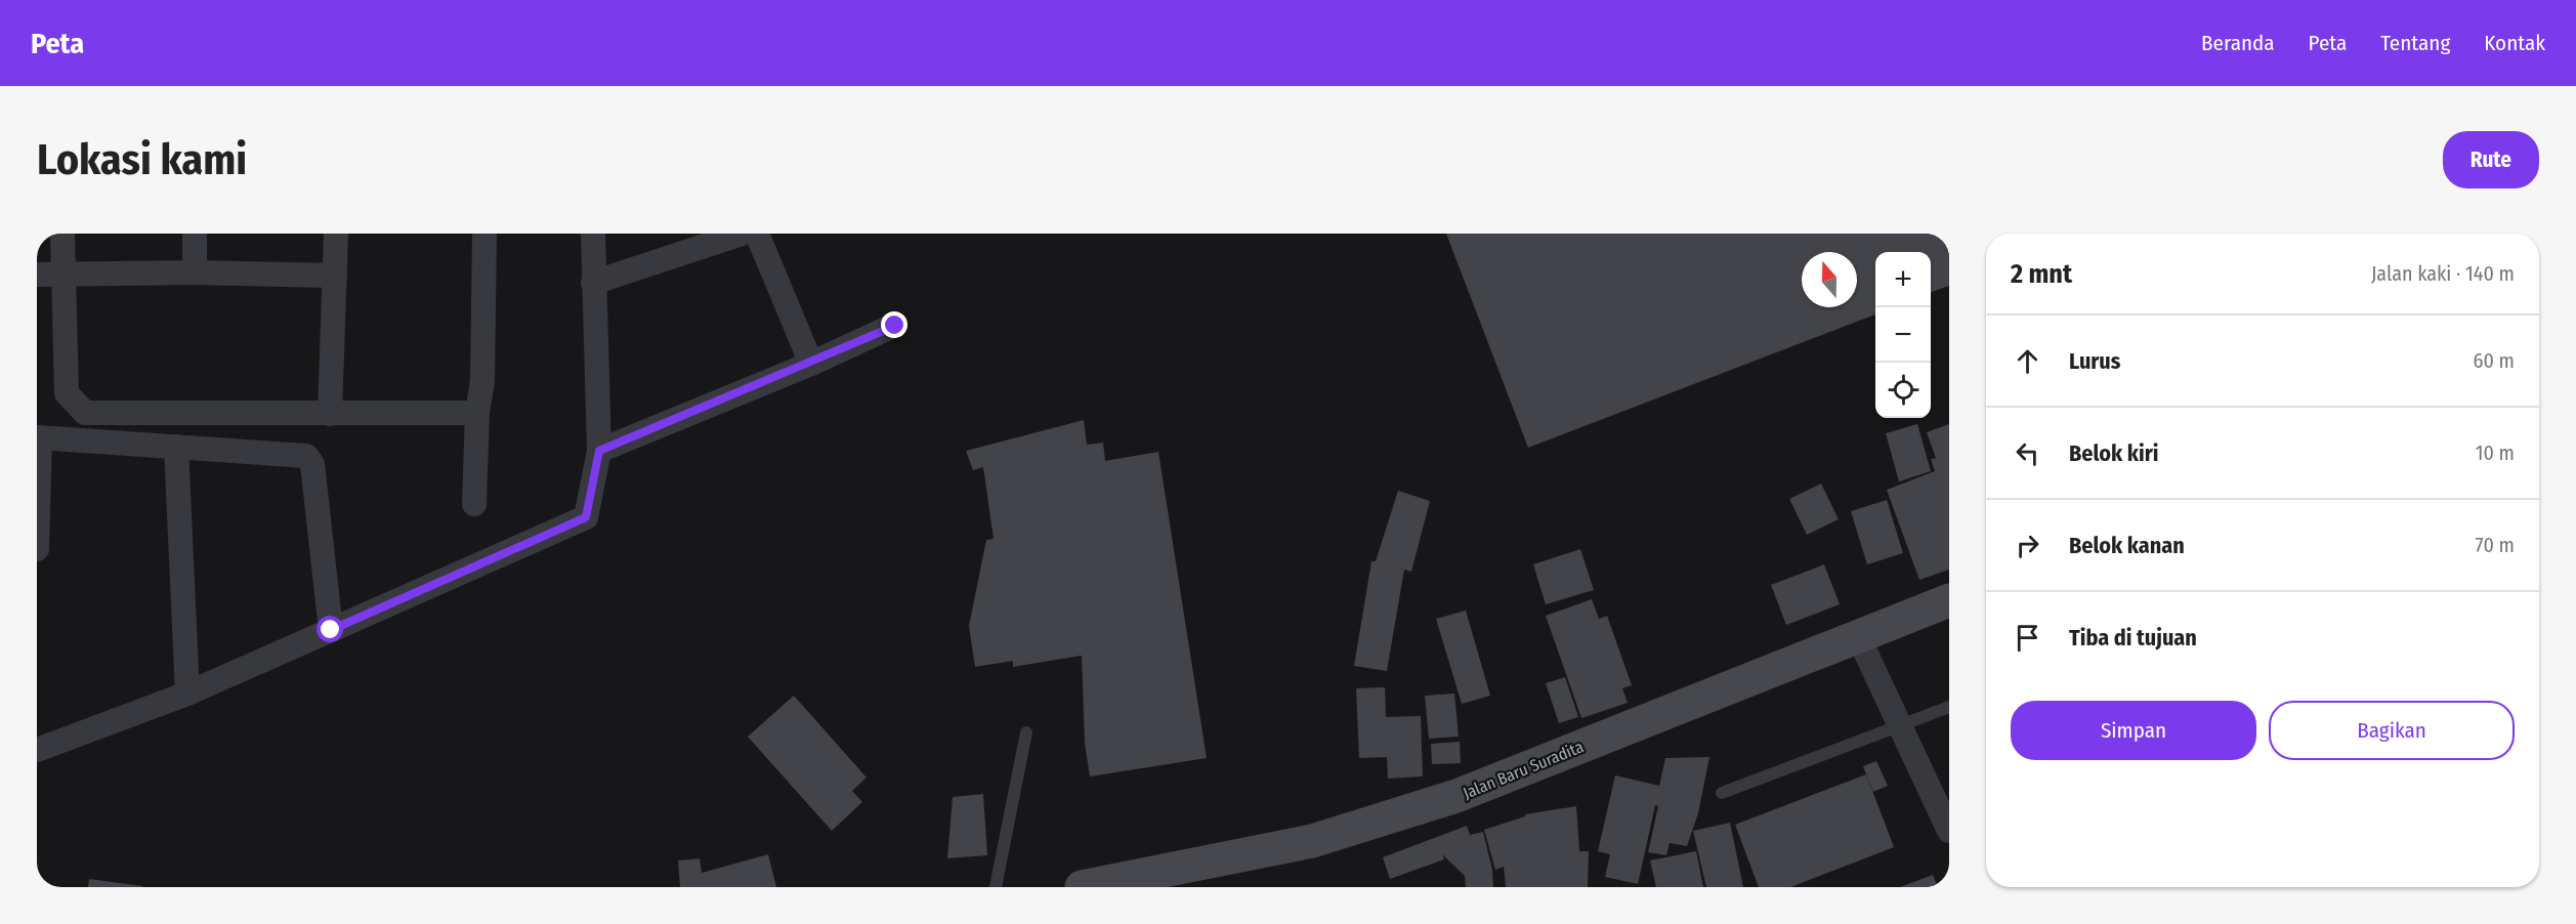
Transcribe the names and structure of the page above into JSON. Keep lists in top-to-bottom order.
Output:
{
  "streets": {
    "main road": ["Jalan Baru Suradita"]
  },
  "north": "top",
  "page": {
    "header": "Peta",
    "nav": [
      "Beranda",
      "Peta",
      "Tentang",
      "Kontak"
    ],
    "buttons": [
      "Rute",
      ["Simpan", "Bagikan"]
    ],
    "title": "Lokasi kami",
    "heading": ["2 mnt", "Jalan kaki · 140 m"],
    "map_buttons": ["+", "−"],
    "list": [
      ["Lurus", "60 m"],
      ["Belok kiri", "10 m"],
      ["Belok kanan", "70 m"],
      "Tiba di tujuan"
    ]
  }
}
